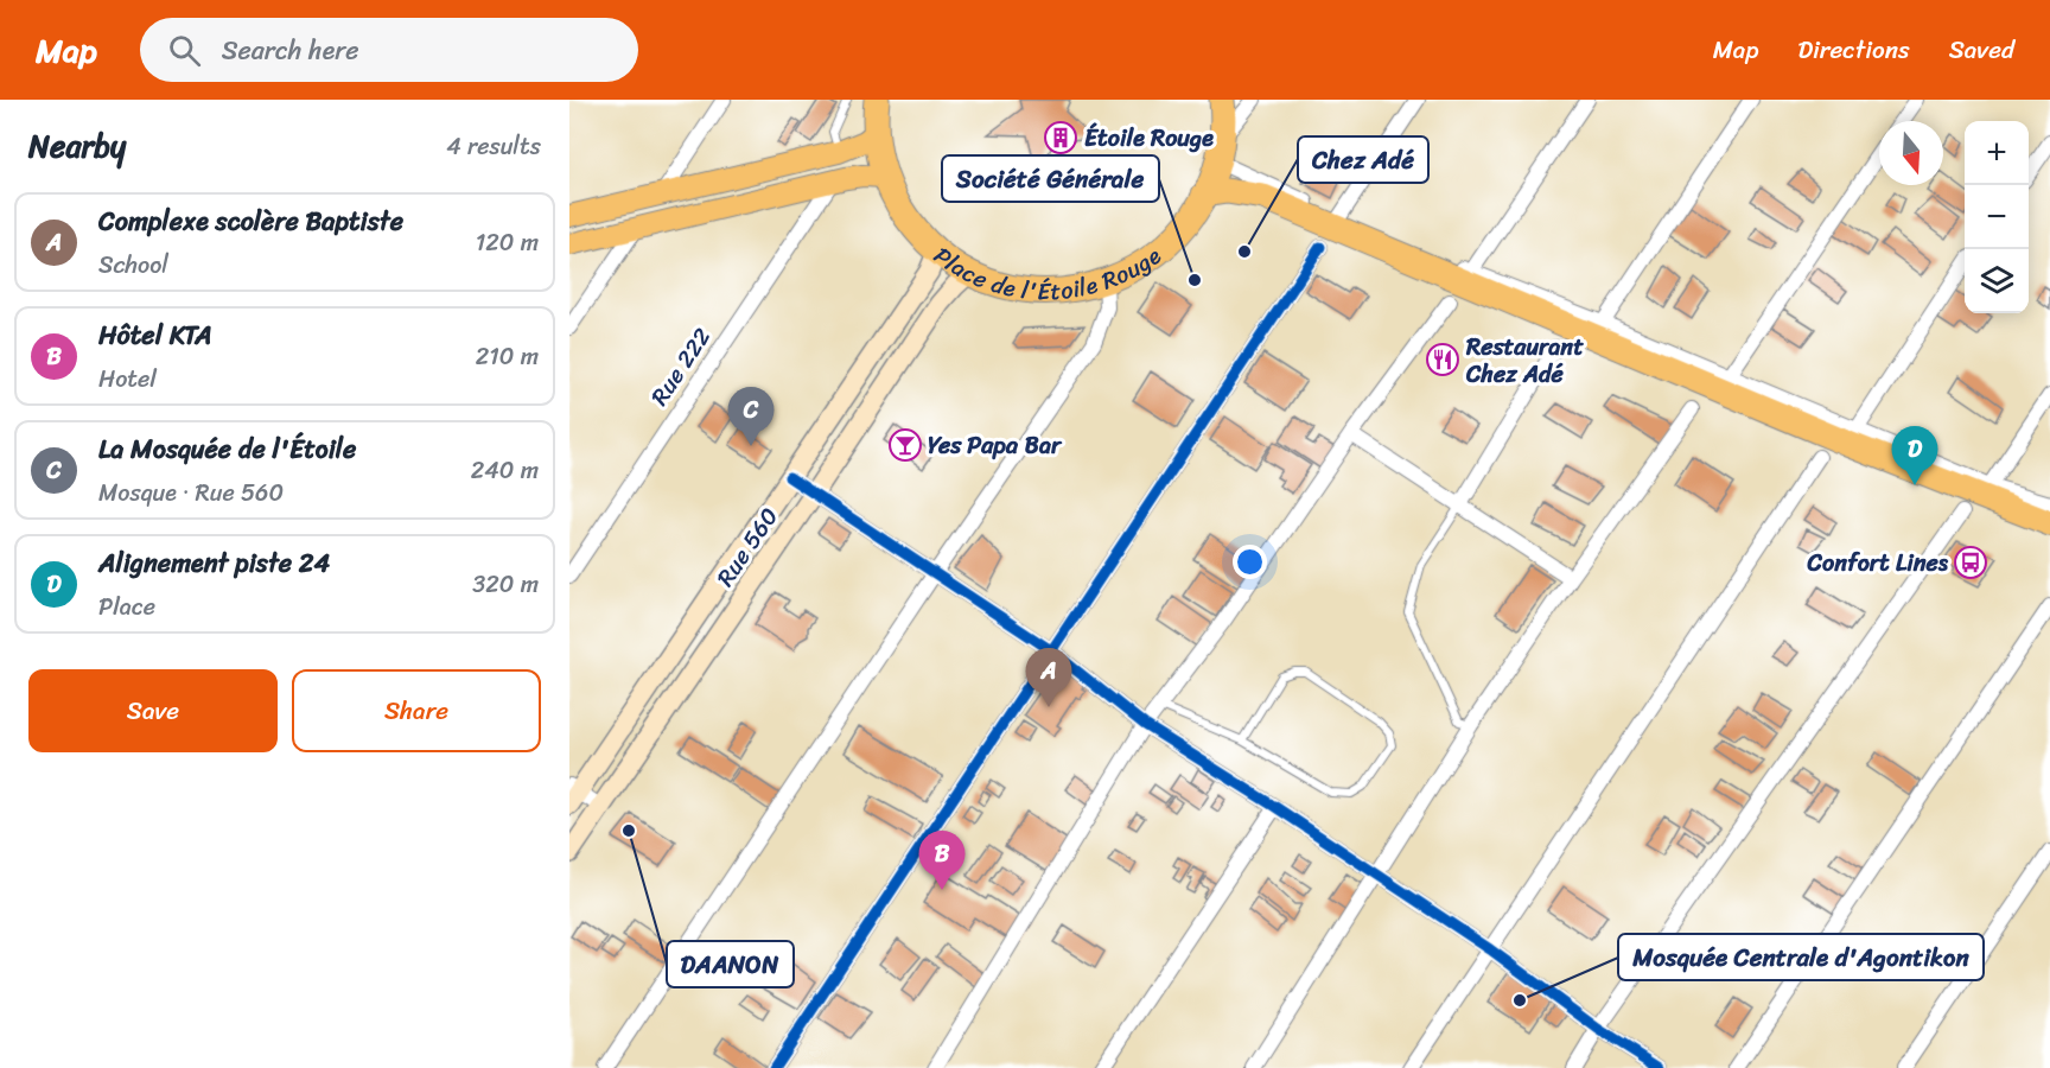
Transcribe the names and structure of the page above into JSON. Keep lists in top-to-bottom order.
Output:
{
  "streets": {
    "highway": ["Place de l'Étoile Rouge"],
    "main road": ["Rue 560"],
    "street": ["Rue 222"]
  },
  "crossings": [
    ["Place de l'Étoile Rouge", "Rue 560"]
  ],
  "places": {
    "building": ["Étoile Rouge"],
    "other": [
      "Chez Adé",
      "Société Générale",
      "DAANON",
      "Mosquée Centrale d'Agontikon"
    ],
    "restaurant": ["Restaurant Chez Adé"],
    "bar": ["Yes Papa Bar"],
    "bus stop": ["Confort Lines"]
  },
  "north": "bottom",
  "page": {
    "header": "Map",
    "search": "Search here",
    "nav": ["Map", "Directions", "Saved"],
    "heading": ["Nearby", "4 results"],
    "map_buttons": ["+", "−"],
    "list": [
      {
        "mark": "A",
        "name": "Complexe scolère Baptiste",
        "note": "School",
        "value": "120 m"
      },
      {
        "mark": "B",
        "name": "Hôtel KTA",
        "note": "Hotel",
        "value": "210 m"
      },
      {
        "mark": "C",
        "name": "La Mosquée de l'Étoile",
        "note": "Mosque · Rue 560",
        "value": "240 m"
      },
      {
        "mark": "D",
        "name": "Alignement piste 24",
        "note": "Place",
        "value": "320 m"
      }
    ],
    "pins": [
      "C",
      "D",
      "A",
      "B"
    ],
    "buttons": ["Save", "Share"]
  }
}
